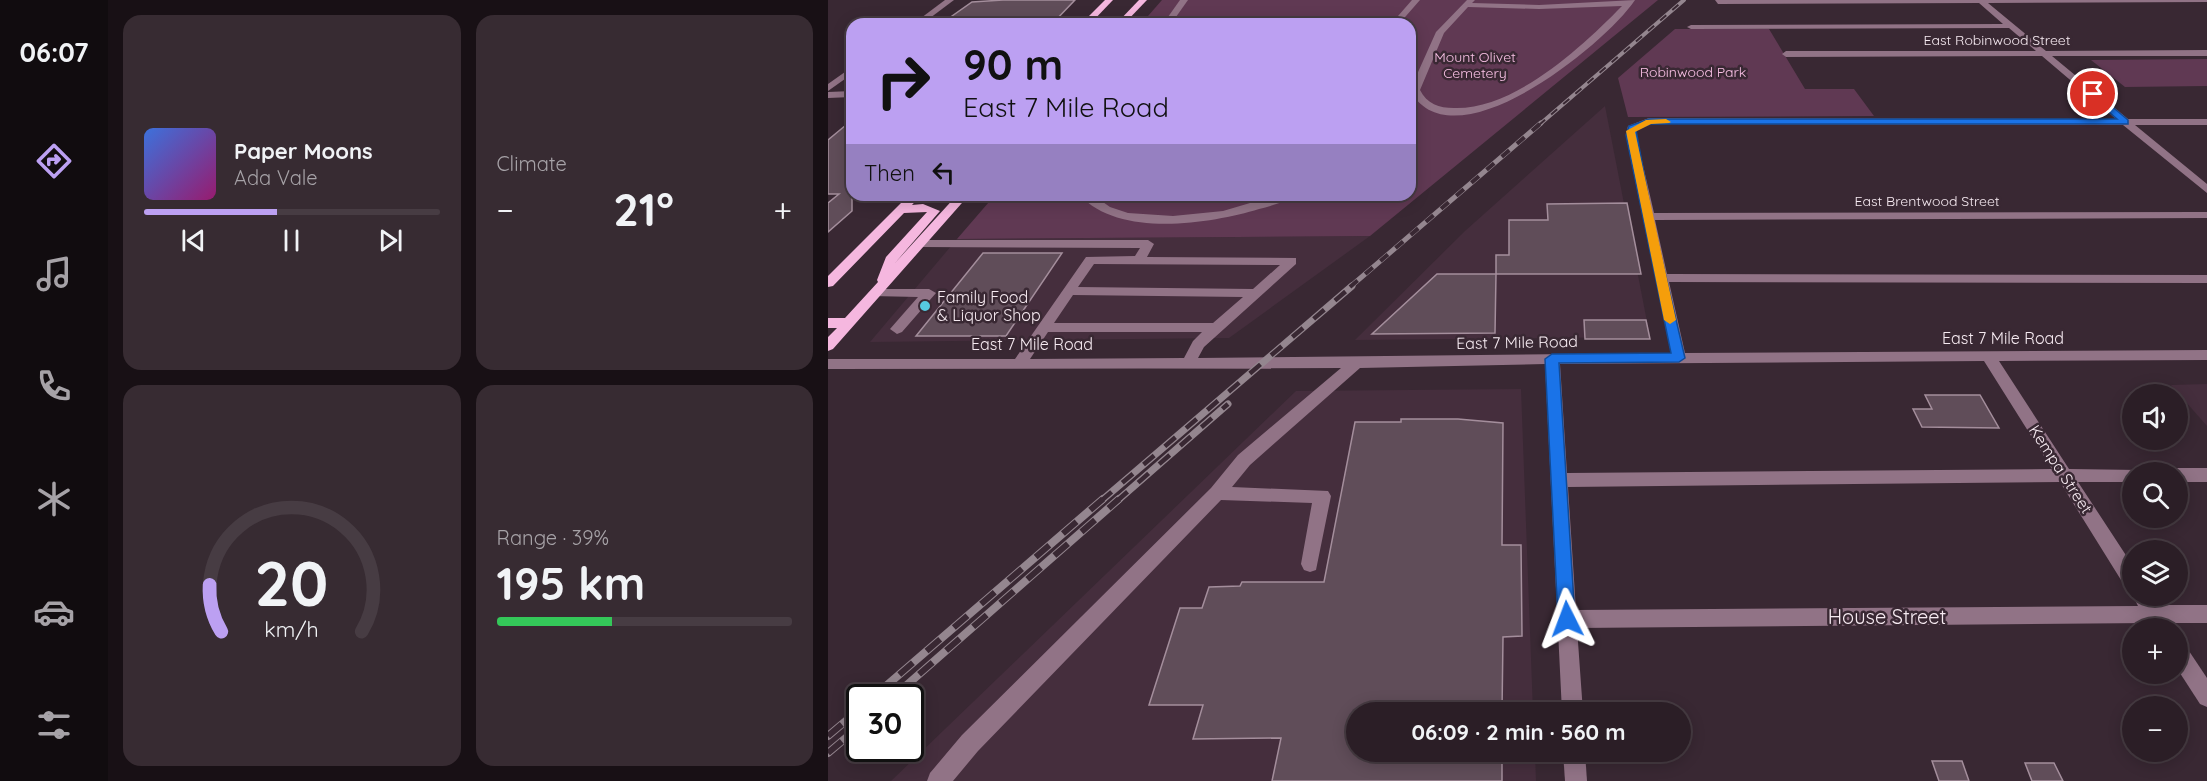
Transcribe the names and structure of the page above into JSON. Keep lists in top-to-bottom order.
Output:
{
  "streets": {
    "street": [
      "East Robinwood Street",
      "East Brentwood Street",
      "East 7 Mile Road",
      "Kempa Street",
      "House Street"
    ]
  },
  "crossings": [
    ["East 7 Mile Road", "Kempa Street"]
  ],
  "parks": ["Mount Olivet Cemetery", "Robinwood Park"],
  "places": ["Family Food & Liquor Shop"],
  "page": {
    "tabs": "06:07",
    "tile": [
      "Climate",
      ["Range · 39%", "195 km"]
    ],
    "turn": ["90 m", "East 7 Mile Road"],
    "song": ["Paper Moons", "Ada Vale"],
    "then": "Then",
    "heat": ["−", "21°", "+"],
    "map_buttons": ["+", "−"],
    "limit": "30",
    "trip": "06:09 · 2 min · 560 m",
    "gauge": ["20", "km/h"]
  }
}
